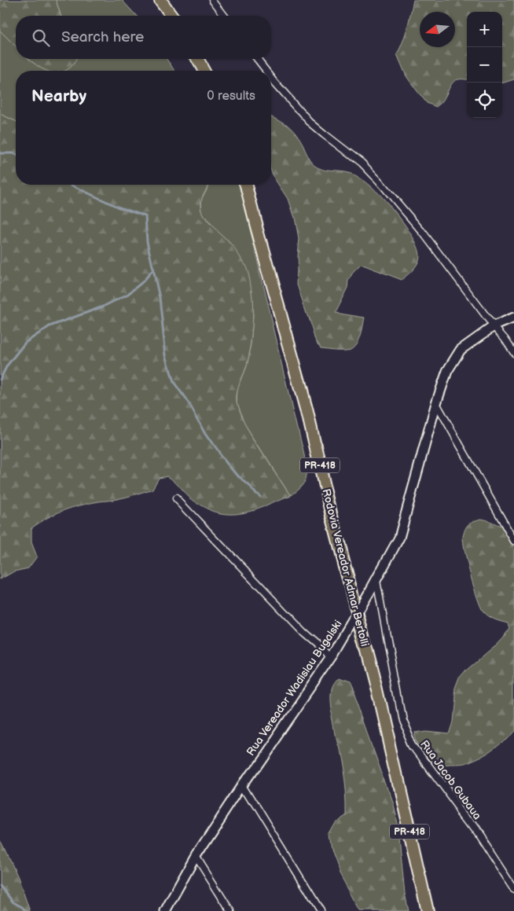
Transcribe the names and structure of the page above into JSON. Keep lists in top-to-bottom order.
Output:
{
  "streets": {
    "highway": ["PR-418", "Rodovia Vereador Admar Bertolli"],
    "main road": ["Rua Vereador Wadislau Bugalski"],
    "street": ["Rua Jacob Gubaua"]
  },
  "crossings": [
    ["Rua Vereador Wadislau Bugalski", "Rua Jacob Gubaua"]
  ],
  "north": "left",
  "page": {
    "map_buttons": ["+", "−"],
    "search": "Search here",
    "heading": ["Nearby", "0 results"]
  }
}
